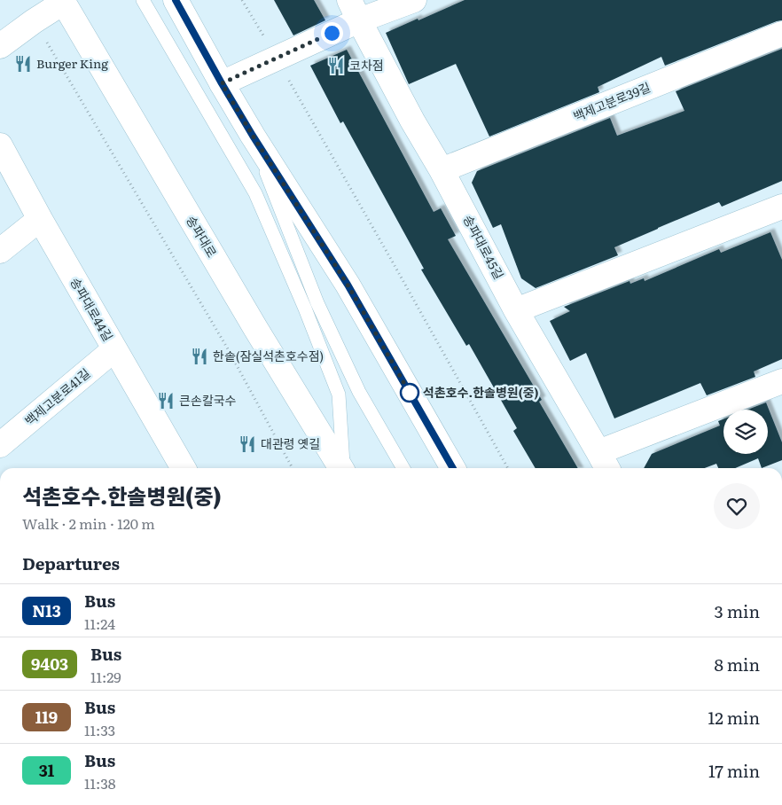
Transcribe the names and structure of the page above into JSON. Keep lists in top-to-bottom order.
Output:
{
  "streets": {
    "street": [
      "백제고분로39길",
      "송파대로",
      "송파대로45길",
      "송파대로44길",
      "백제고분로41길"
    ]
  },
  "crossings": [
    ["백제고분로39길", "송파대로45길"],
    ["송파대로44길", "백제고분로41길"]
  ],
  "places": {
    "restaurant": [
      "Burger King",
      "코차점",
      "한솥(잠실석촌호수점)",
      "큰손칼국수",
      "대관령 옛길"
    ],
    "other": ["석촌호수.한솔병원(중)"]
  },
  "lines": ["bus line N13"],
  "page": {
    "heading": [
      ["석촌호수.한솔병원(중)", "Walk · 2 min · 120 m"],
      "Departures"
    ],
    "list": [
      {
        "mark": "N13",
        "name": "Bus",
        "note": "11:24",
        "value": "3 min"
      },
      {
        "mark": "9403",
        "name": "Bus",
        "note": "11:29",
        "value": "8 min"
      },
      {
        "mark": "119",
        "name": "Bus",
        "note": "11:33",
        "value": "12 min"
      },
      {
        "mark": "31",
        "name": "Bus",
        "note": "11:38",
        "value": "17 min"
      }
    ]
  }
}
